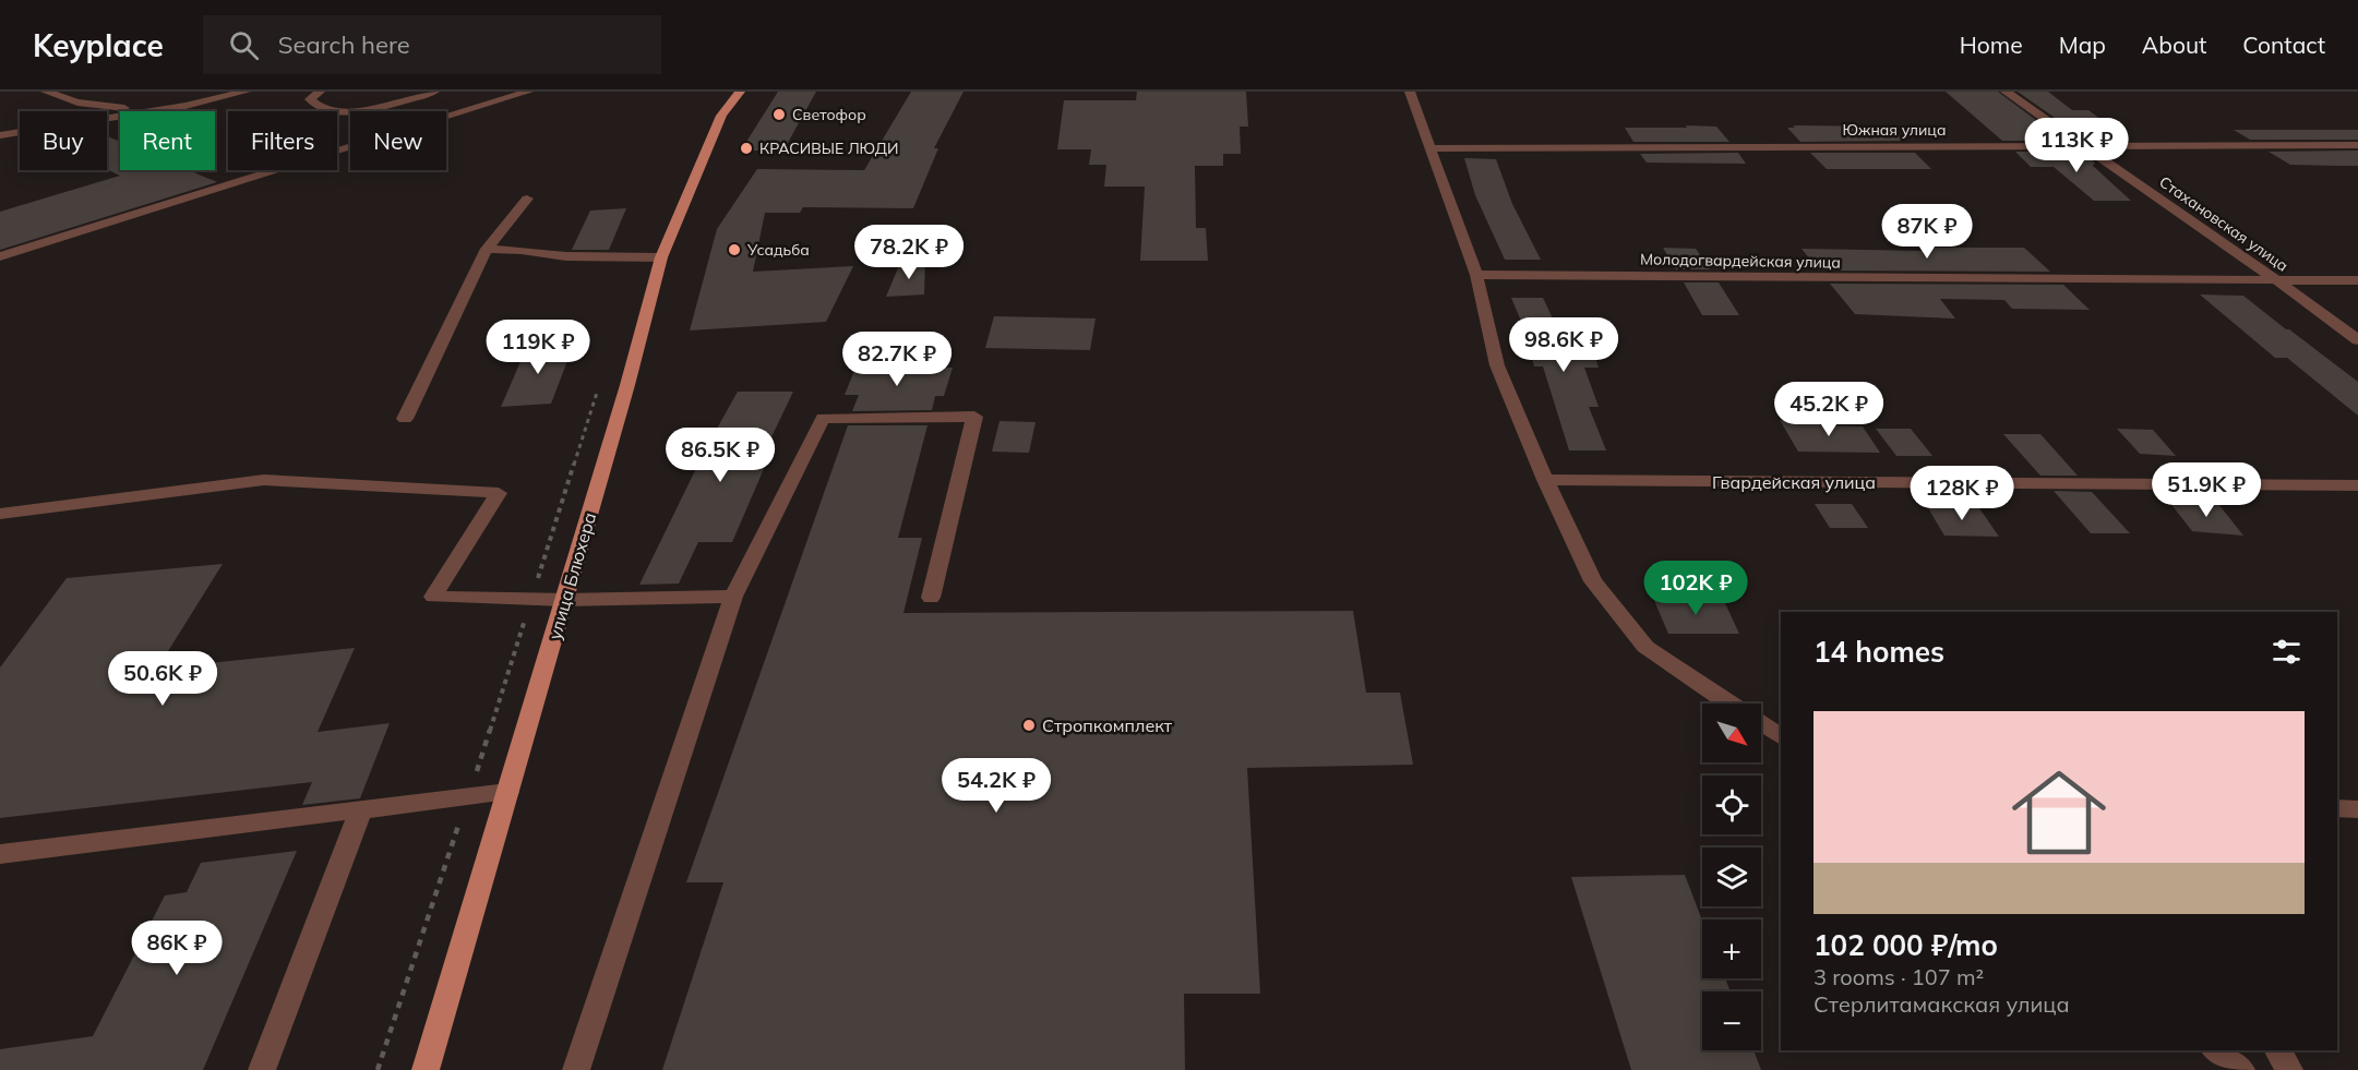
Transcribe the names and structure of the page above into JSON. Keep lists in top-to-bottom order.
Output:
{
  "streets": {
    "main road": ["улица Блюхера"],
    "street": [
      "Южная улица",
      "Стахановская улица",
      "Молодогвардейская улица",
      "Гвардейская улица"
    ]
  },
  "crossings": [
    ["Южная улица", "Стахановская улица"],
    ["Стахановская улица", "Молодогвардейская улица"]
  ],
  "places": [
    "Светофор",
    "КРАСИВЫЕ ЛЮДИ",
    "Усадьба",
    "Стропкомплект"
  ],
  "north": "bottom right",
  "page": {
    "header": "Keyplace",
    "search": "Search here",
    "nav": [
      "Home",
      "Map",
      "About",
      "Contact"
    ],
    "chip": [
      "Buy",
      "Rent",
      "Filters",
      "New"
    ],
    "price": [
      "113K ₽",
      "87K ₽",
      "78.2K ₽",
      "98.6K ₽",
      "119K ₽",
      "82.7K ₽",
      "45.2K ₽",
      "86.5K ₽",
      "51.9K ₽",
      "128K ₽",
      "102K ₽",
      "50.6K ₽",
      "54.2K ₽",
      "86K ₽"
    ],
    "heading": "14 homes",
    "list": [
      {
        "name": "102 000 ₽/mo",
        "note": "3 rooms · 107 m² · Стерлитамакская улица"
      }
    ],
    "map_buttons": ["+", "−"]
  }
}
